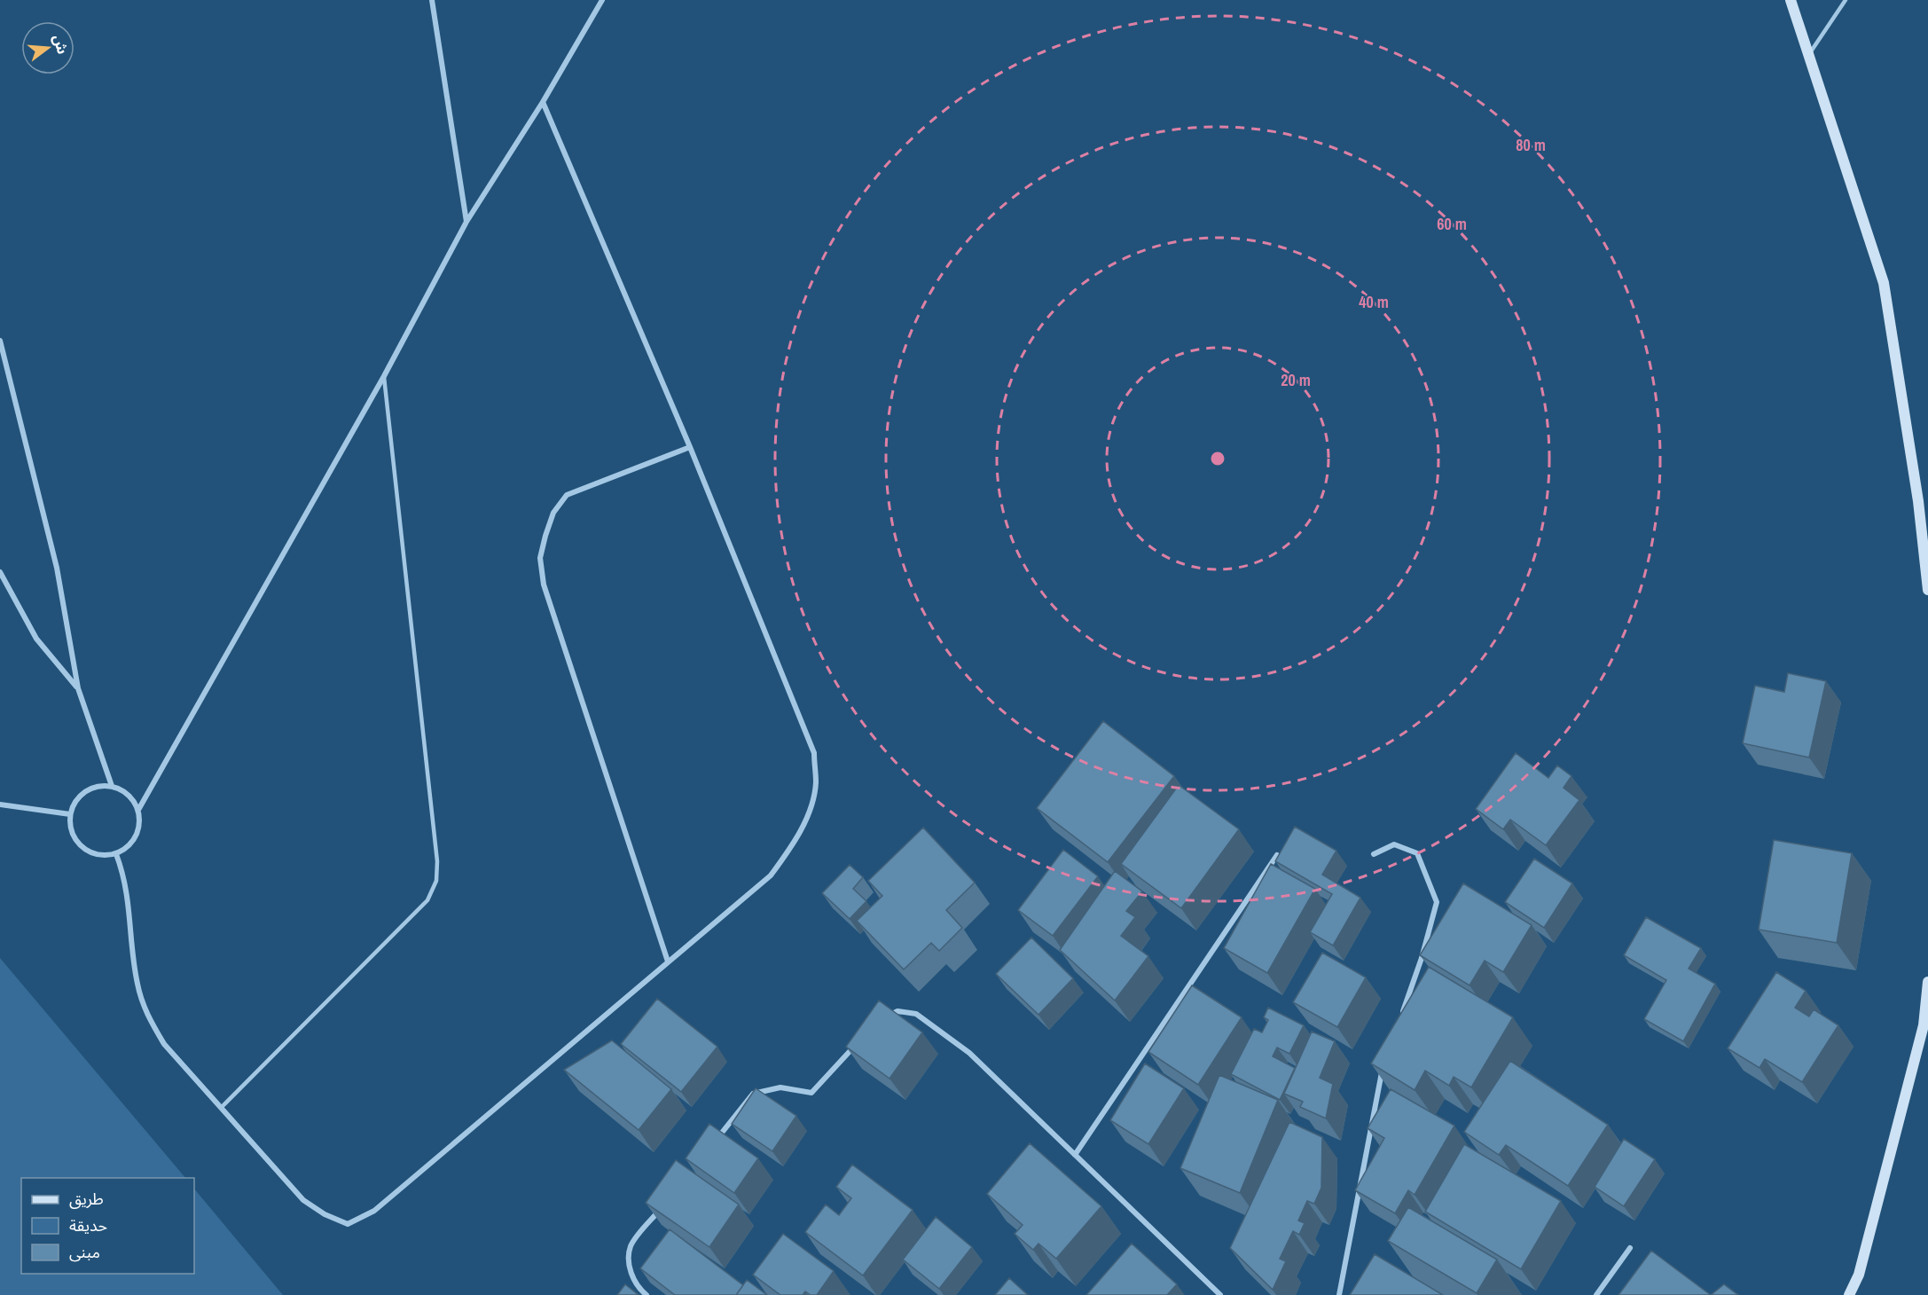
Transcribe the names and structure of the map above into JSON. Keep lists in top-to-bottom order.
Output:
{
  "legend": ["طريق", "حديقة", "مبنى"],
  "north": "right",
  "rings": [
    "80 m",
    "60 m",
    "40 m",
    "20 m"
  ]
}
